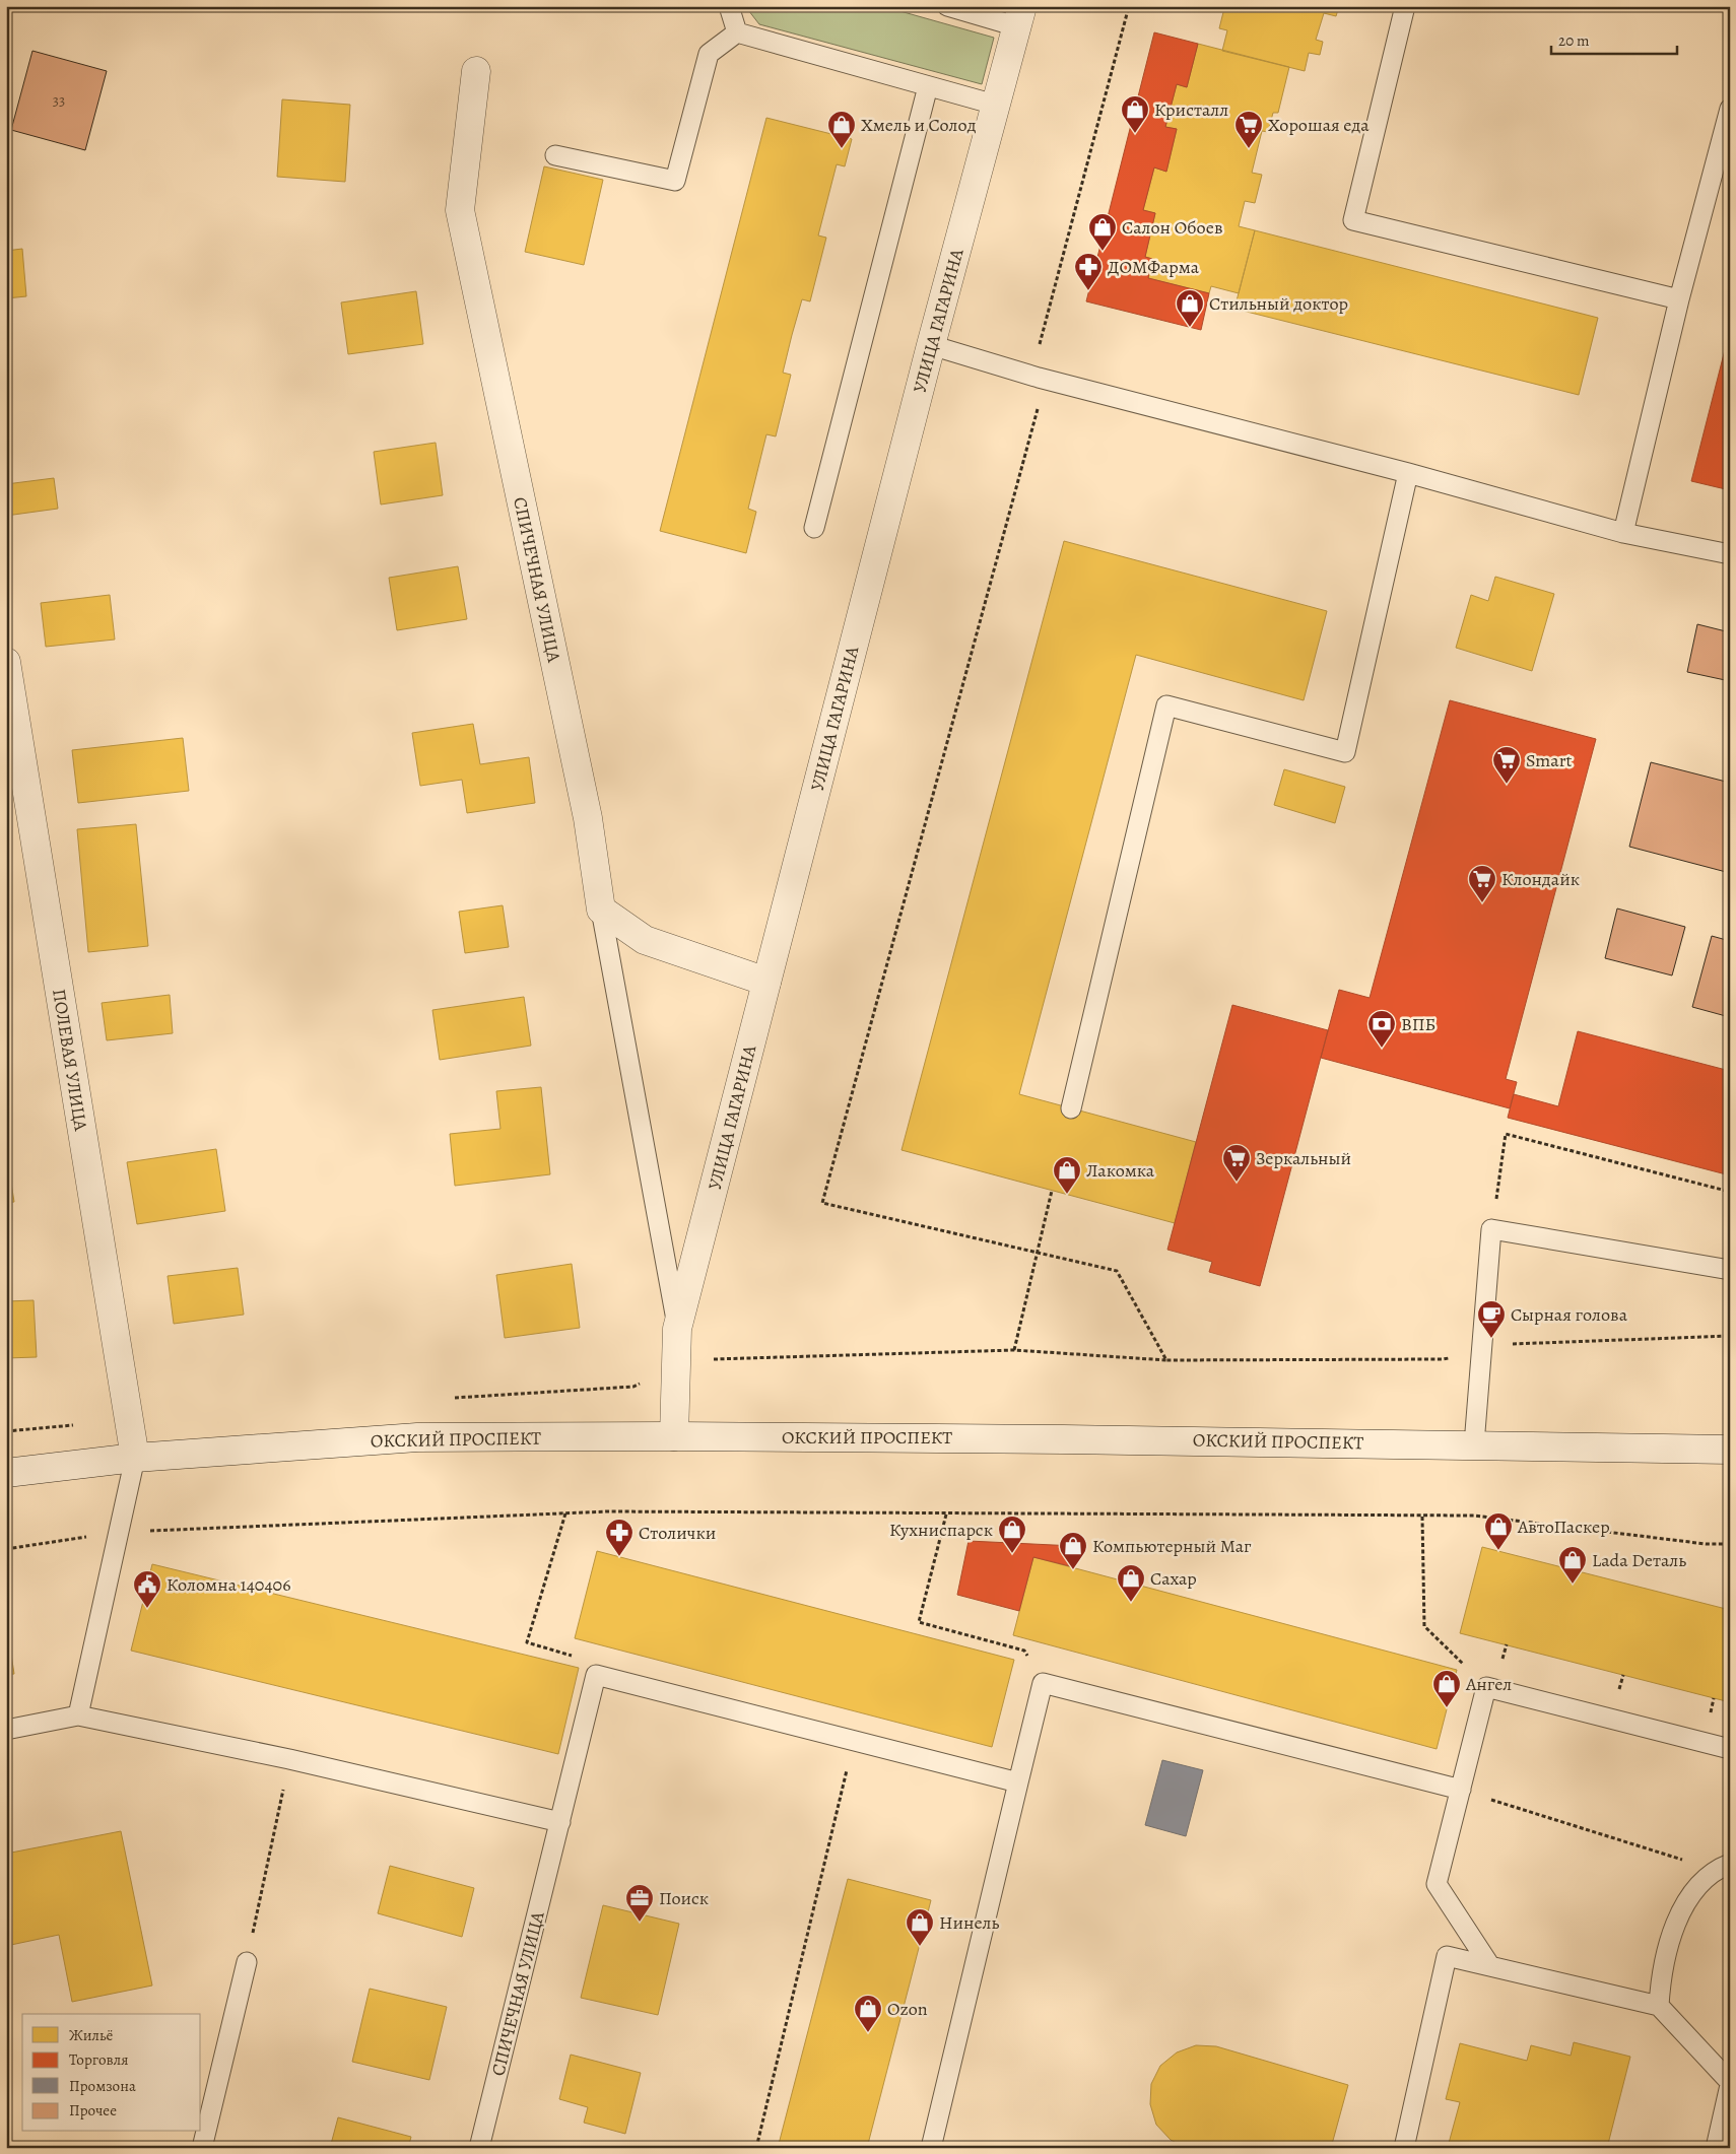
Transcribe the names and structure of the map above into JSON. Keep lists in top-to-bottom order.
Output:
{
  "streets": {
    "street": [
      "УЛИЦА ГАГАРИНА",
      "СПИЧЕЧНАЯ УЛИЦА",
      "ПОЛЕВАЯ УЛИЦА",
      "ОКСКИЙ ПРОСПЕКТ"
    ]
  },
  "crossings": [
    ["УЛИЦА ГАГАРИНА", "ОКСКИЙ ПРОСПЕКТ"],
    ["ПОЛЕВАЯ УЛИЦА", "ОКСКИЙ ПРОСПЕКТ"]
  ],
  "places": {
    "shop": [
      "Кристалл",
      "Хмель и Солод",
      "Салон Обоев",
      "Стильный доктор",
      "Лакомка",
      "АвтоПаскер",
      "Кухниспарск",
      "Компьютерный Маг",
      "Lada Dеталь",
      "Сахар",
      "Ангел",
      "Нинель",
      "Ozon"
    ],
    "supermarket": [
      "Хорошая еда",
      "Smart",
      "Клондайк",
      "Зеркальный"
    ],
    "pharmacy": ["ДОМФарма", "Столички"],
    "bank": ["ВПБ"],
    "cafe": ["Сырная голова"],
    "public building": ["Коломна 140406"],
    "office": ["Поиск"]
  },
  "house_numbers": ["33"],
  "legend": [
    "Жильё",
    "Торговля",
    "Промзона",
    "Прочее"
  ],
  "scale_bar": "20 m"
}
